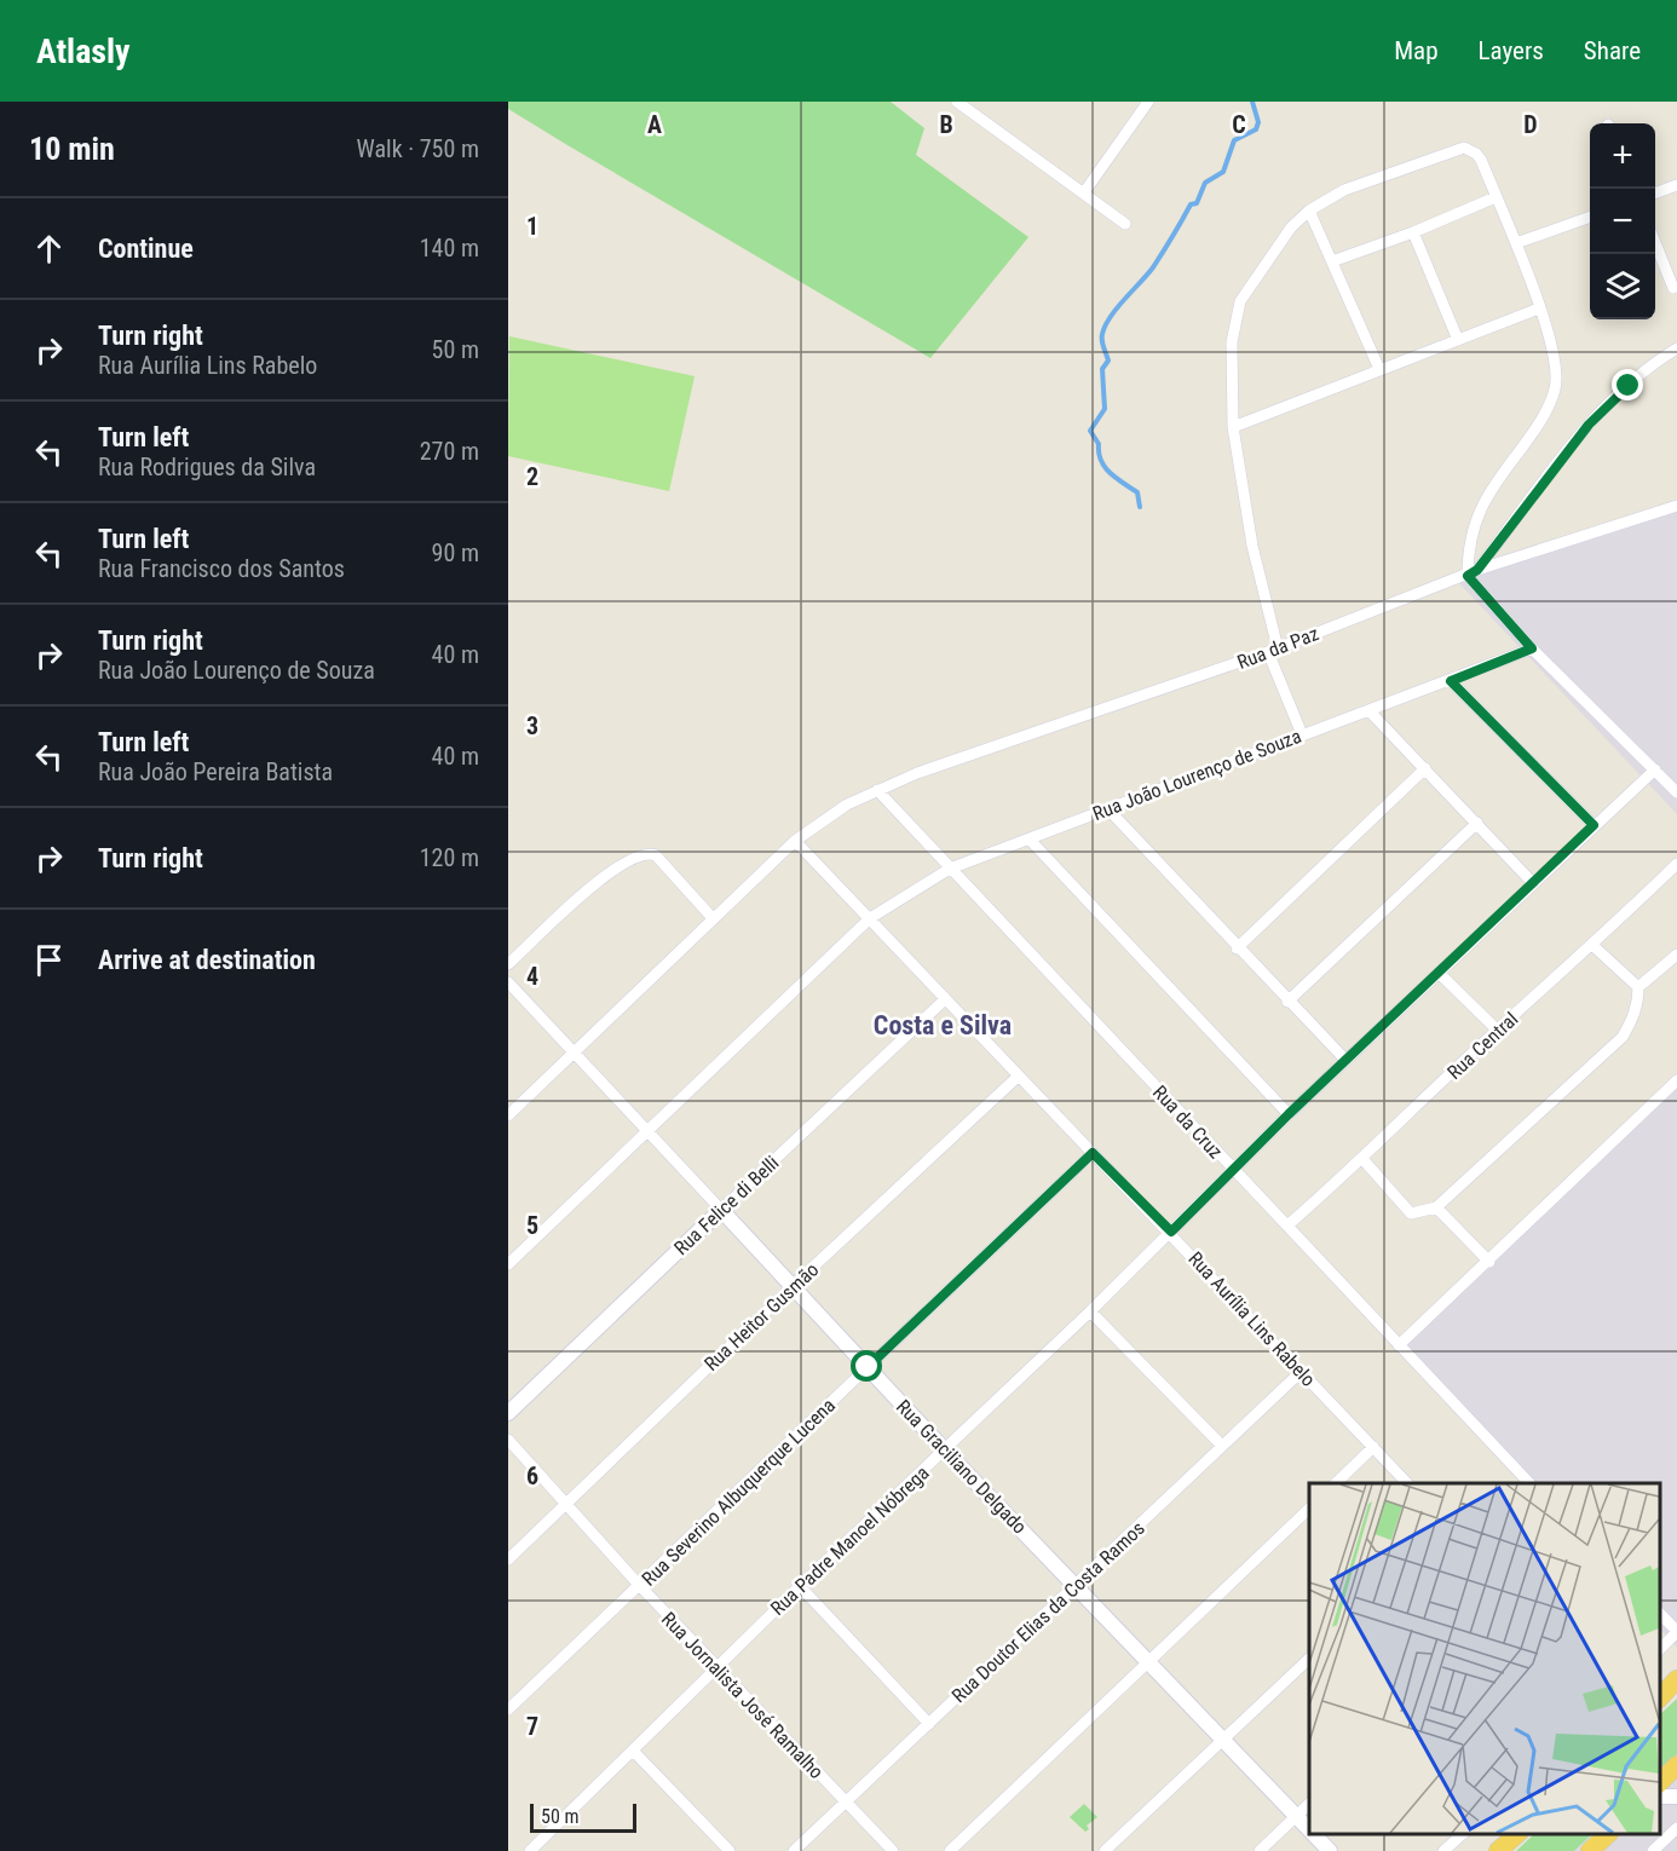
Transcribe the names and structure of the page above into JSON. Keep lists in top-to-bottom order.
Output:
{
  "streets": {
    "street": [
      "Rua da Paz",
      "Rua João Lourenço de Souza",
      "Rua Central",
      "Rua da Cruz",
      "Rua Felice di Belli",
      "Rua Heitor Gusmão",
      "Rua Aurília Lins Rabelo",
      "Rua Graciliano Delgado",
      "Rua Severino Albuquerque Lucena",
      "Rua Padre Manoel Nóbrega",
      "Rua Doutor Elias da Costa Ramos",
      "Rua Jornalista José Ramalho"
    ]
  },
  "crossings": [
    ["Rua da Paz", "Rua da Cruz"],
    ["Rua da Paz", "Rua Aurília Lins Rabelo"],
    ["Rua da Paz", "Rua Graciliano Delgado"],
    ["Rua João Lourenço de Souza", "Rua da Cruz"],
    ["Rua João Lourenço de Souza", "Rua Aurília Lins Rabelo"],
    ["Rua João Lourenço de Souza", "Rua Graciliano Delgado"],
    ["Rua Central", "Rua da Cruz"],
    ["Rua da Cruz", "Rua Padre Manoel Nóbrega"],
    ["Rua Felice di Belli", "Rua Aurília Lins Rabelo"],
    ["Rua Felice di Belli", "Rua Graciliano Delgado"],
    ["Rua Heitor Gusmão", "Rua Aurília Lins Rabelo"],
    ["Rua Heitor Gusmão", "Rua Graciliano Delgado"],
    ["Rua Heitor Gusmão", "Rua Jornalista José Ramalho"],
    ["Rua Aurília Lins Rabelo", "Rua Severino Albuquerque Lucena"],
    ["Rua Aurília Lins Rabelo", "Rua Padre Manoel Nóbrega"],
    ["Rua Aurília Lins Rabelo", "Rua Doutor Elias da Costa Ramos"],
    ["Rua Graciliano Delgado", "Rua Severino Albuquerque Lucena"],
    ["Rua Graciliano Delgado", "Rua Padre Manoel Nóbrega"],
    ["Rua Graciliano Delgado", "Rua Doutor Elias da Costa Ramos"],
    ["Rua Severino Albuquerque Lucena", "Rua Jornalista José Ramalho"],
    ["Rua Padre Manoel Nóbrega", "Rua Jornalista José Ramalho"],
    ["Rua Doutor Elias da Costa Ramos", "Rua Jornalista José Ramalho"]
  ],
  "districts": ["Costa e Silva"],
  "scale_bar": "50 m",
  "page": {
    "header": "Atlasly",
    "nav": ["Map", "Layers", "Share"],
    "heading": ["10 min", "Walk · 750 m"],
    "map_buttons": ["+", "−"],
    "list": [
      ["Continue", "140 m"],
      ["Turn right", "Rua Aurília Lins Rabelo", "50 m"],
      ["Turn left", "Rua Rodrigues da Silva", "270 m"],
      ["Turn left", "Rua Francisco dos Santos", "90 m"],
      ["Turn right", "Rua João Lourenço de Souza", "40 m"],
      ["Turn left", "Rua João Pereira Batista", "40 m"],
      ["Turn right", "120 m"],
      "Arrive at destination"
    ],
    "scale": "50 m"
  },
  "grid": {
    "columns": [
      "A",
      "B",
      "C",
      "D"
    ],
    "rows": [
      "1",
      "2",
      "3",
      "4",
      "5",
      "6",
      "7"
    ]
  }
}
